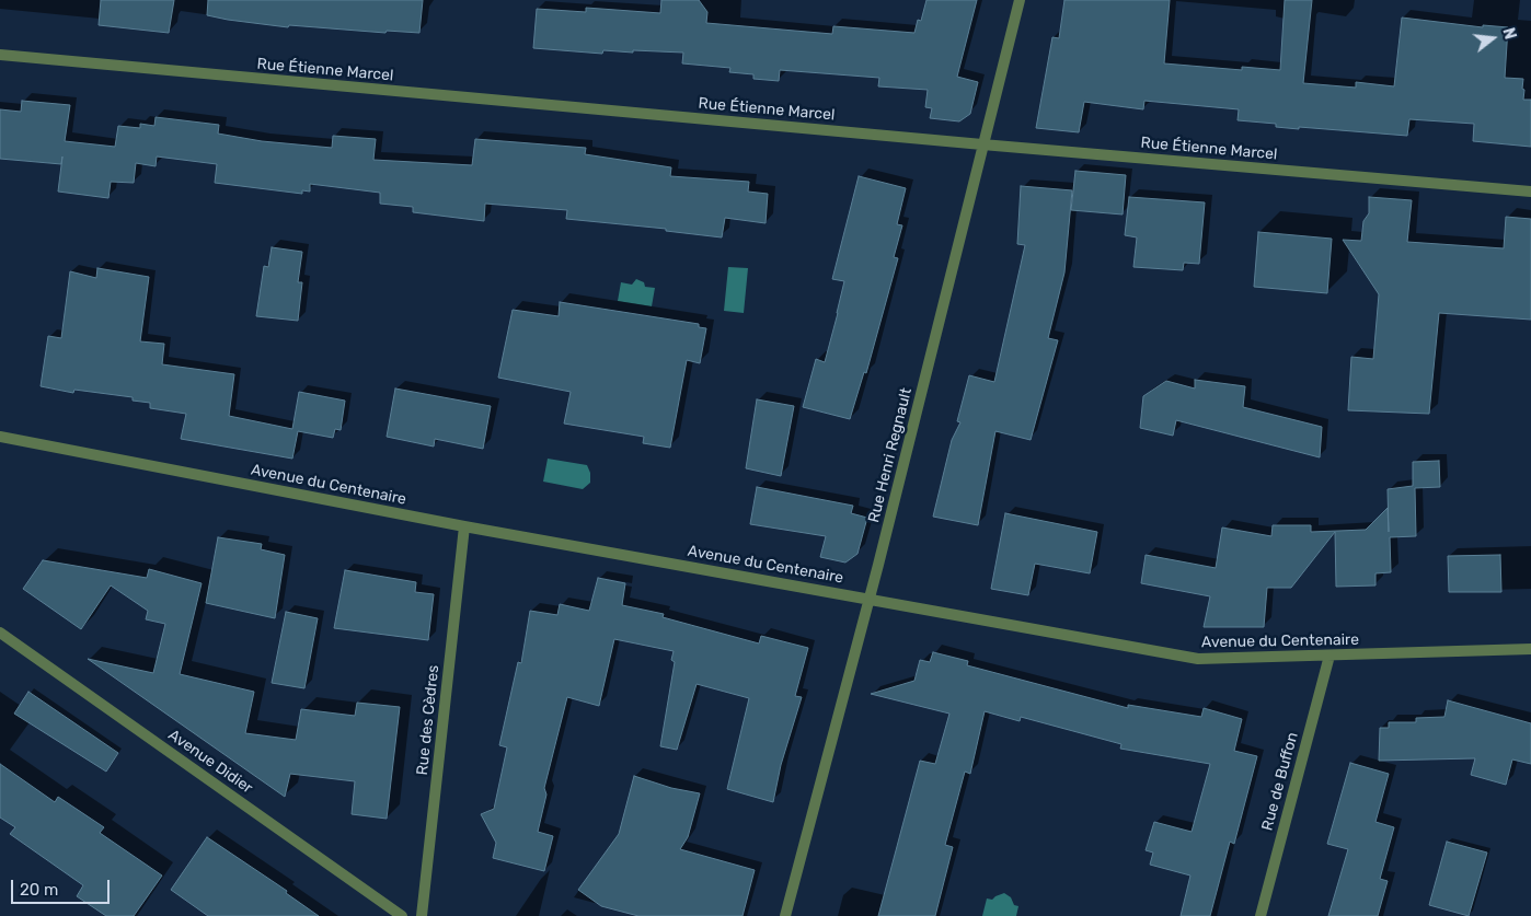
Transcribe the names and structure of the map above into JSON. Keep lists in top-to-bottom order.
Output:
{
  "streets": {
    "street": [
      "Rue Étienne Marcel",
      "Rue Henri Regnault",
      "Avenue du Centenaire",
      "Rue des Cèdres",
      "Avenue Didier",
      "Rue de Buffon"
    ]
  },
  "crossings": [
    ["Rue Étienne Marcel", "Rue Henri Regnault"],
    ["Rue Henri Regnault", "Avenue du Centenaire"],
    ["Avenue du Centenaire", "Rue des Cèdres"],
    ["Avenue du Centenaire", "Rue de Buffon"]
  ],
  "scale_bar": "20 m",
  "north": "right"
}
